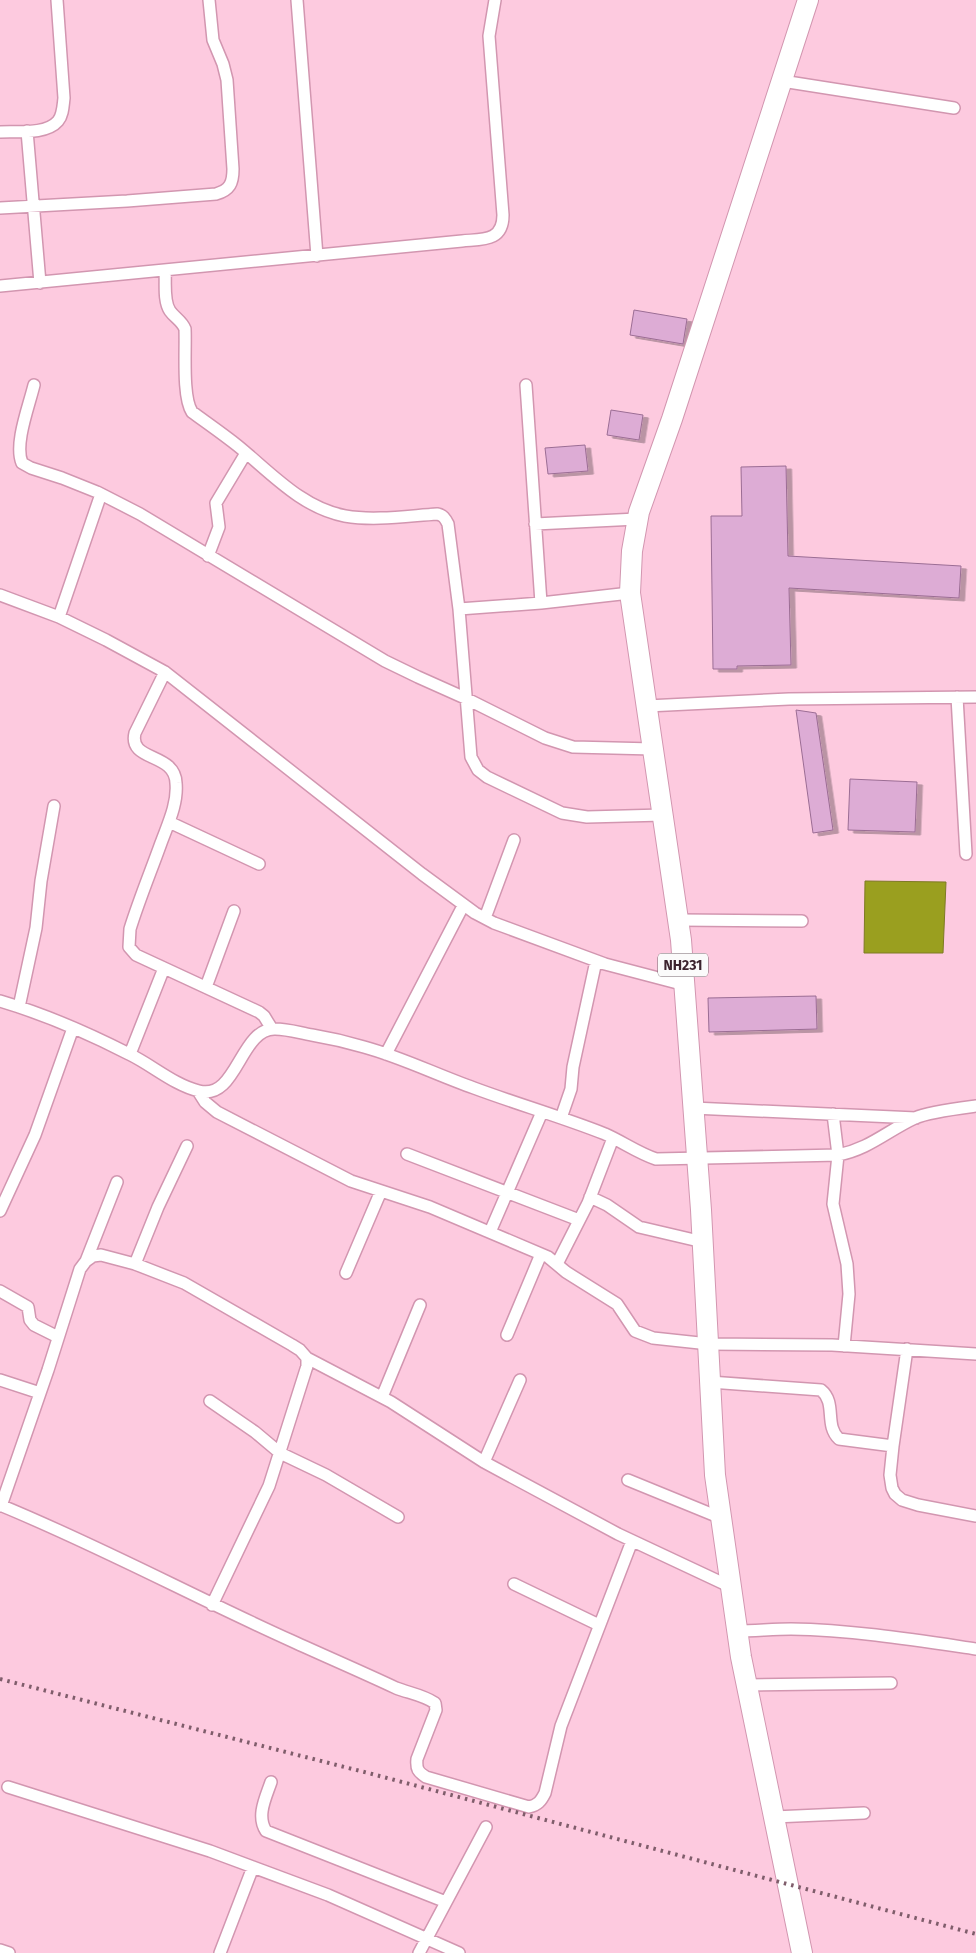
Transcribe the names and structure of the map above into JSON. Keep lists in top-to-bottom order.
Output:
{
  "streets": {
    "highway": ["NH231"]
  }
}
